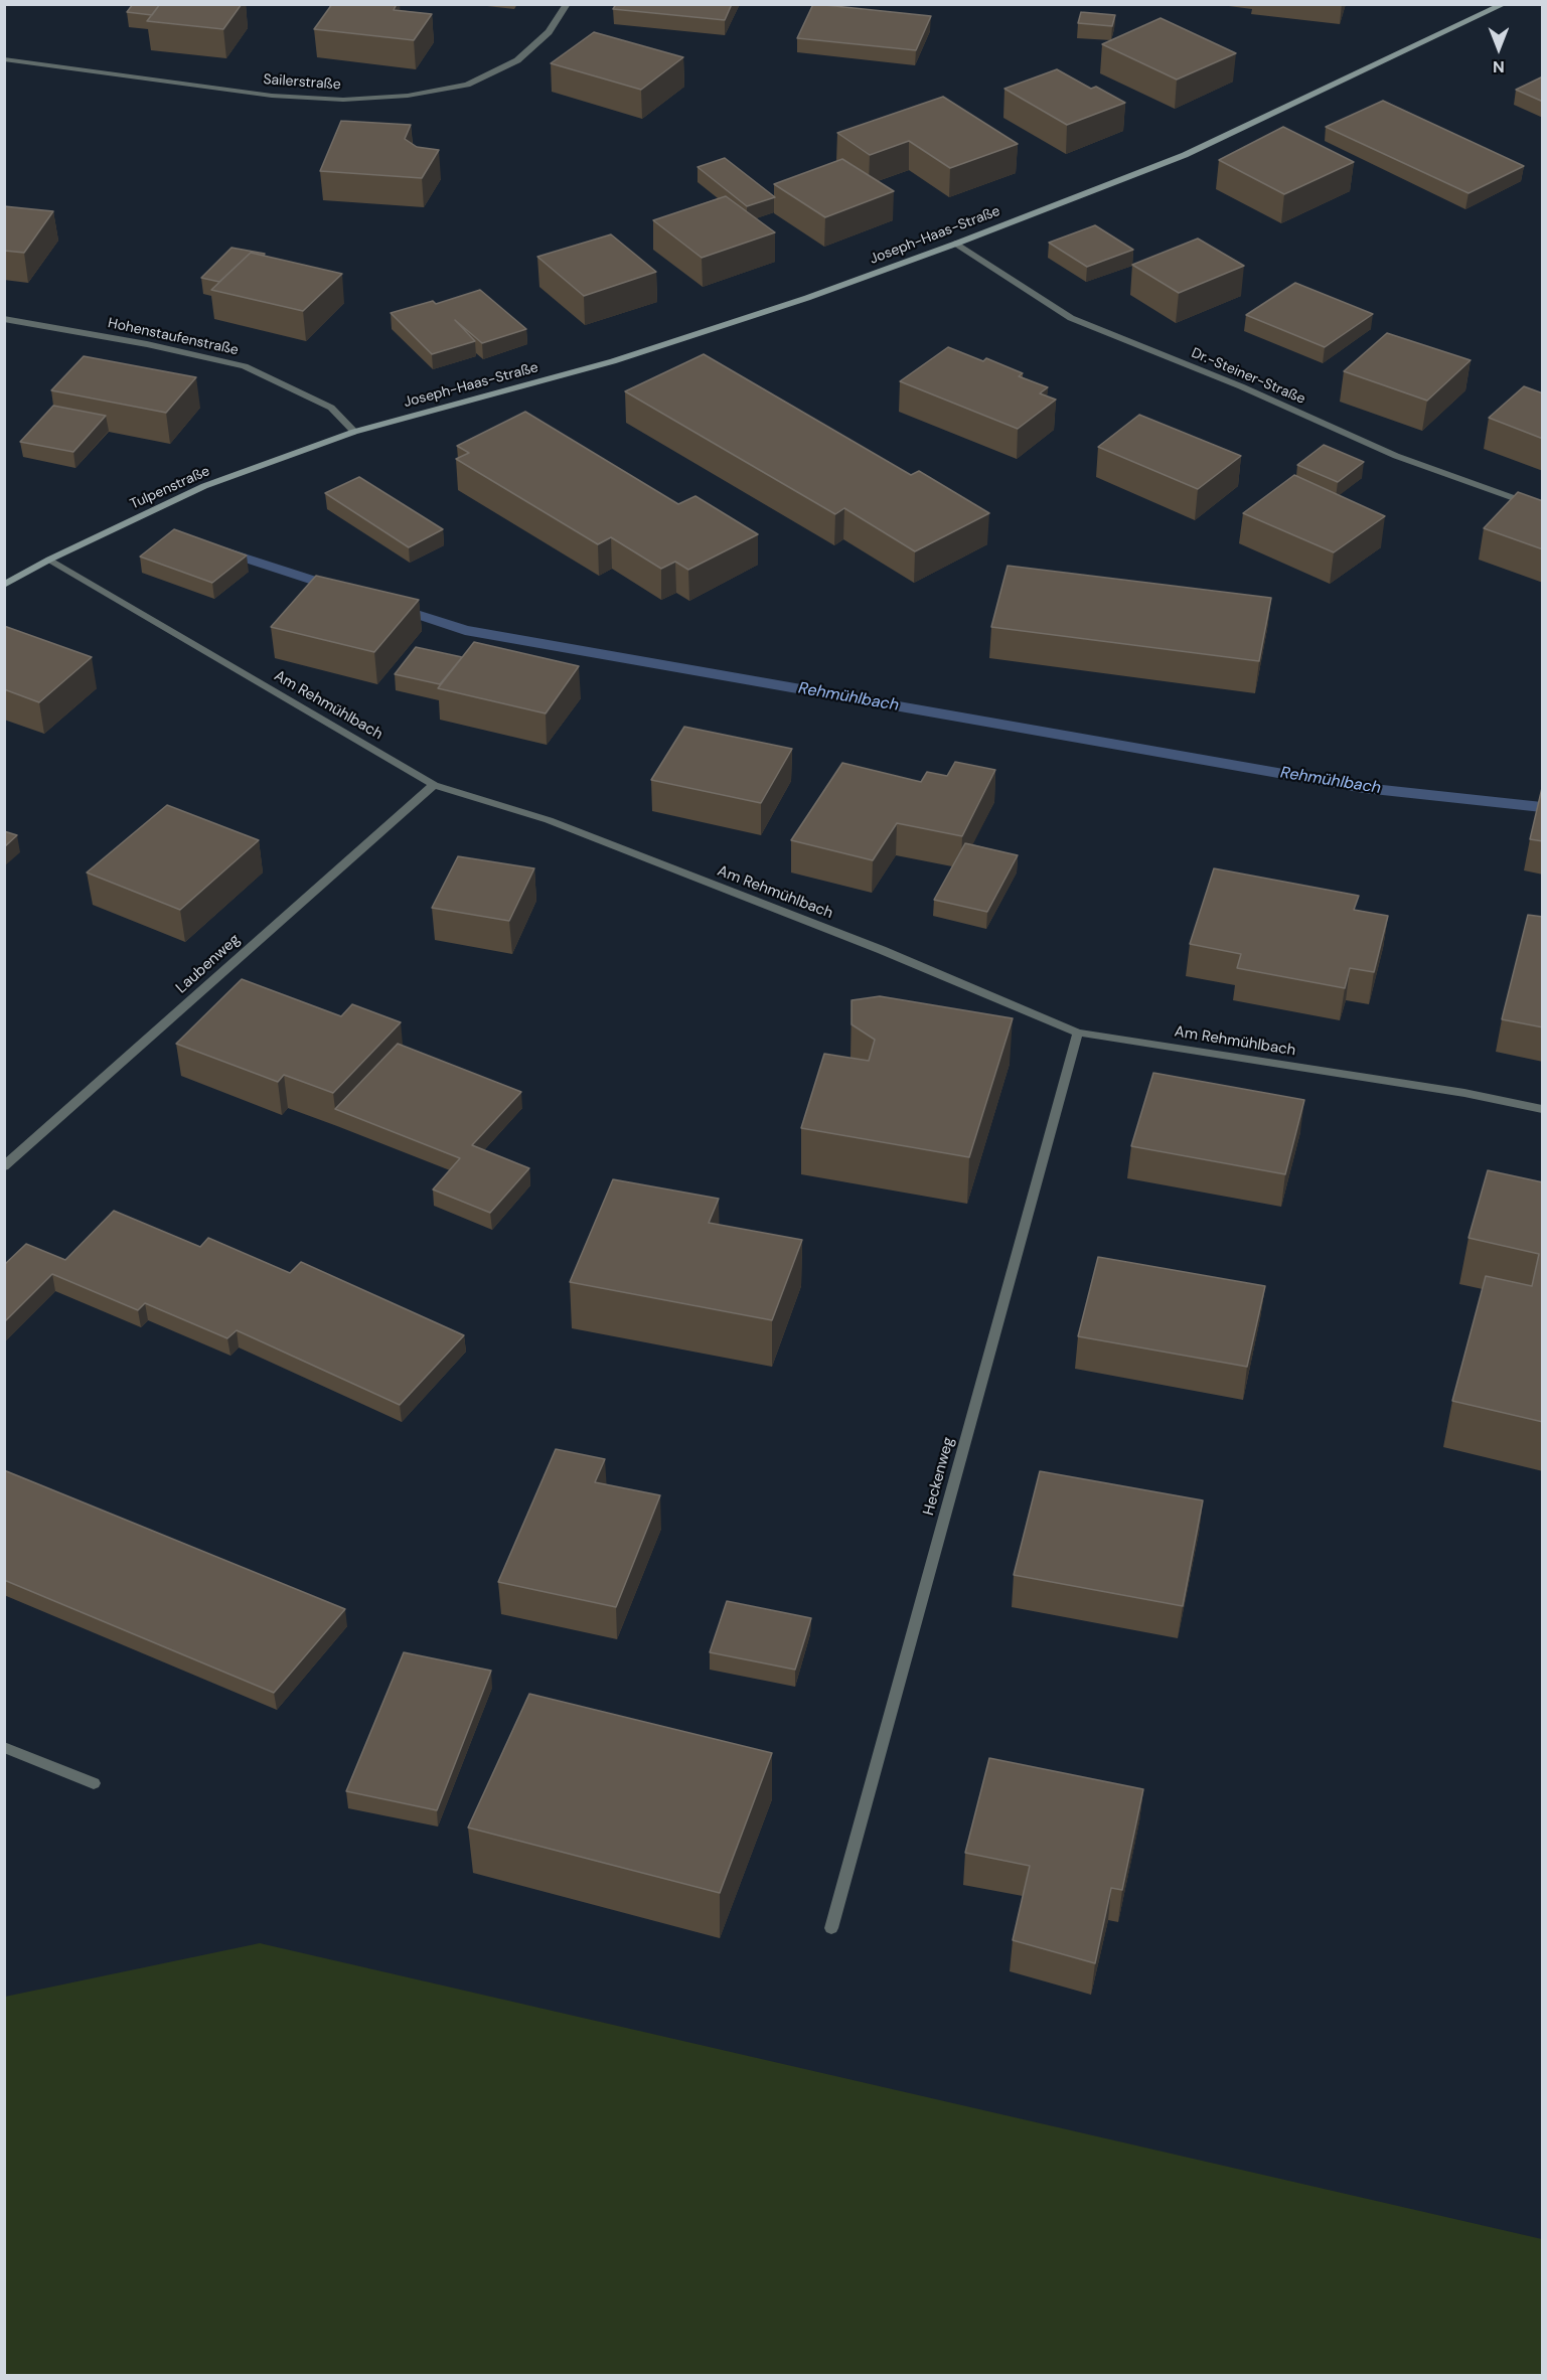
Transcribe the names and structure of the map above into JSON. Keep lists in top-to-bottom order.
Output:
{
  "streets": {
    "street": [
      "Sailerstraße",
      "Joseph-Haas-Straße",
      "Hohenstaufenstraße",
      "Dr.-Steiner-Straße",
      "Tulpenstraße",
      "Am Rehmühlbach",
      "Laubenweg",
      "Heckenweg"
    ]
  },
  "crossings": [
    ["Joseph-Haas-Straße", "Hohenstaufenstraße"],
    ["Joseph-Haas-Straße", "Dr.-Steiner-Straße"],
    ["Joseph-Haas-Straße", "Tulpenstraße"],
    ["Hohenstaufenstraße", "Tulpenstraße"],
    ["Tulpenstraße", "Am Rehmühlbach"],
    ["Am Rehmühlbach", "Laubenweg"],
    ["Am Rehmühlbach", "Heckenweg"]
  ],
  "water": ["Rehmühlbach"],
  "north": "bottom"
}
